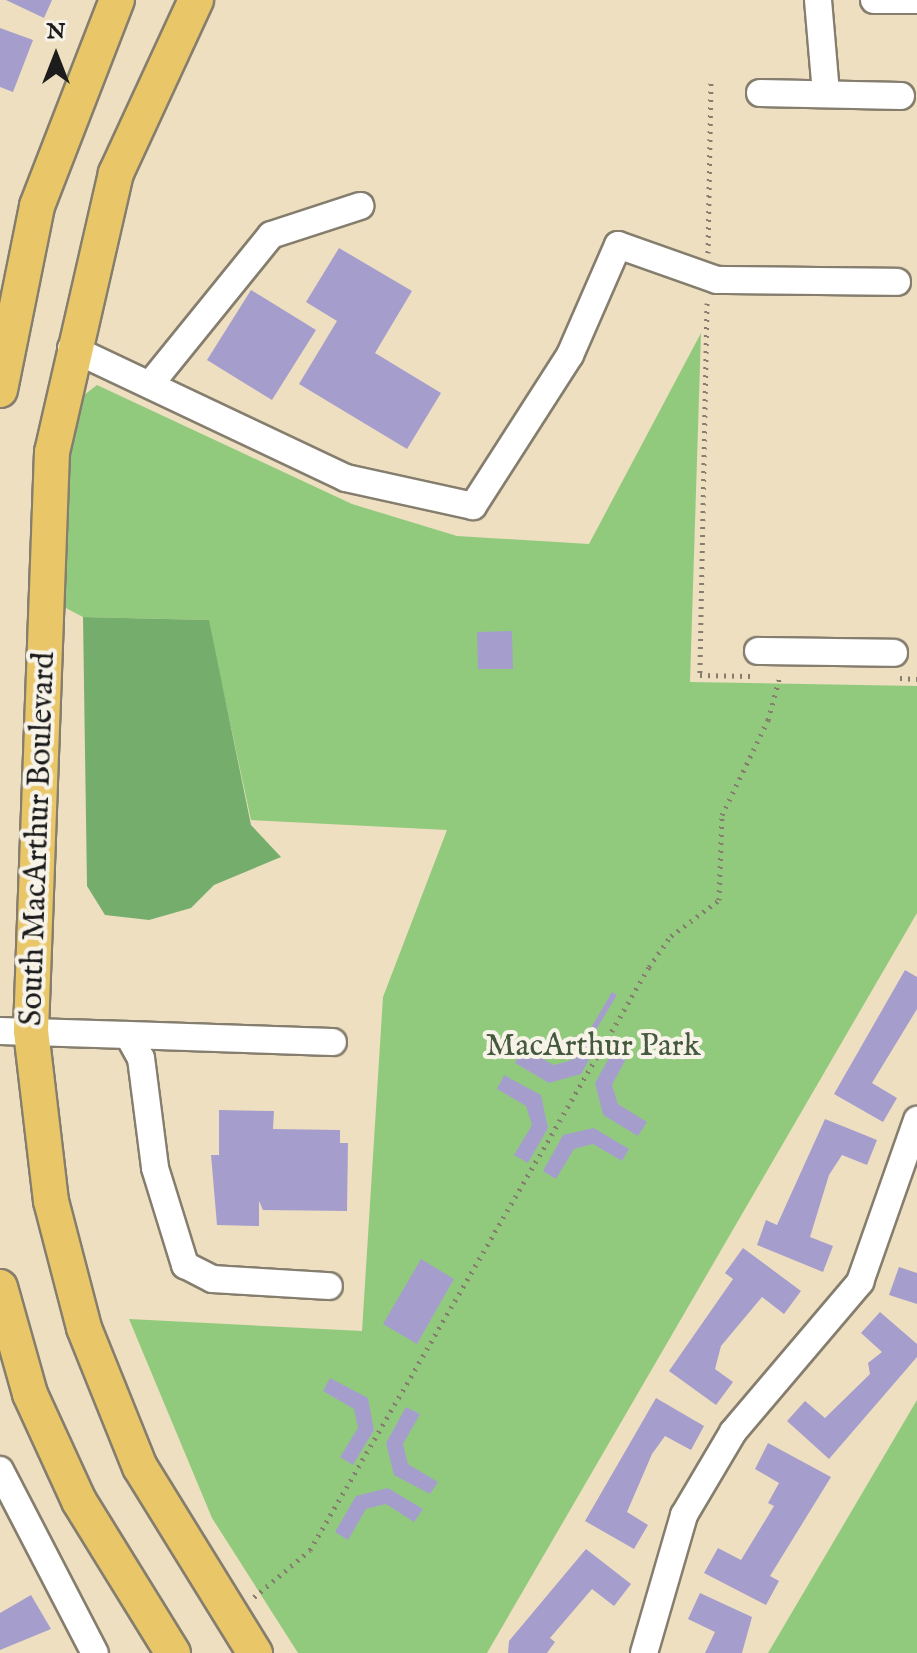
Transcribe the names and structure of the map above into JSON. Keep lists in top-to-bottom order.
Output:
{
  "streets": {
    "main road": ["South MacArthur Boulevard"]
  },
  "parks": ["MacArthur Park"],
  "north": "top"
}
